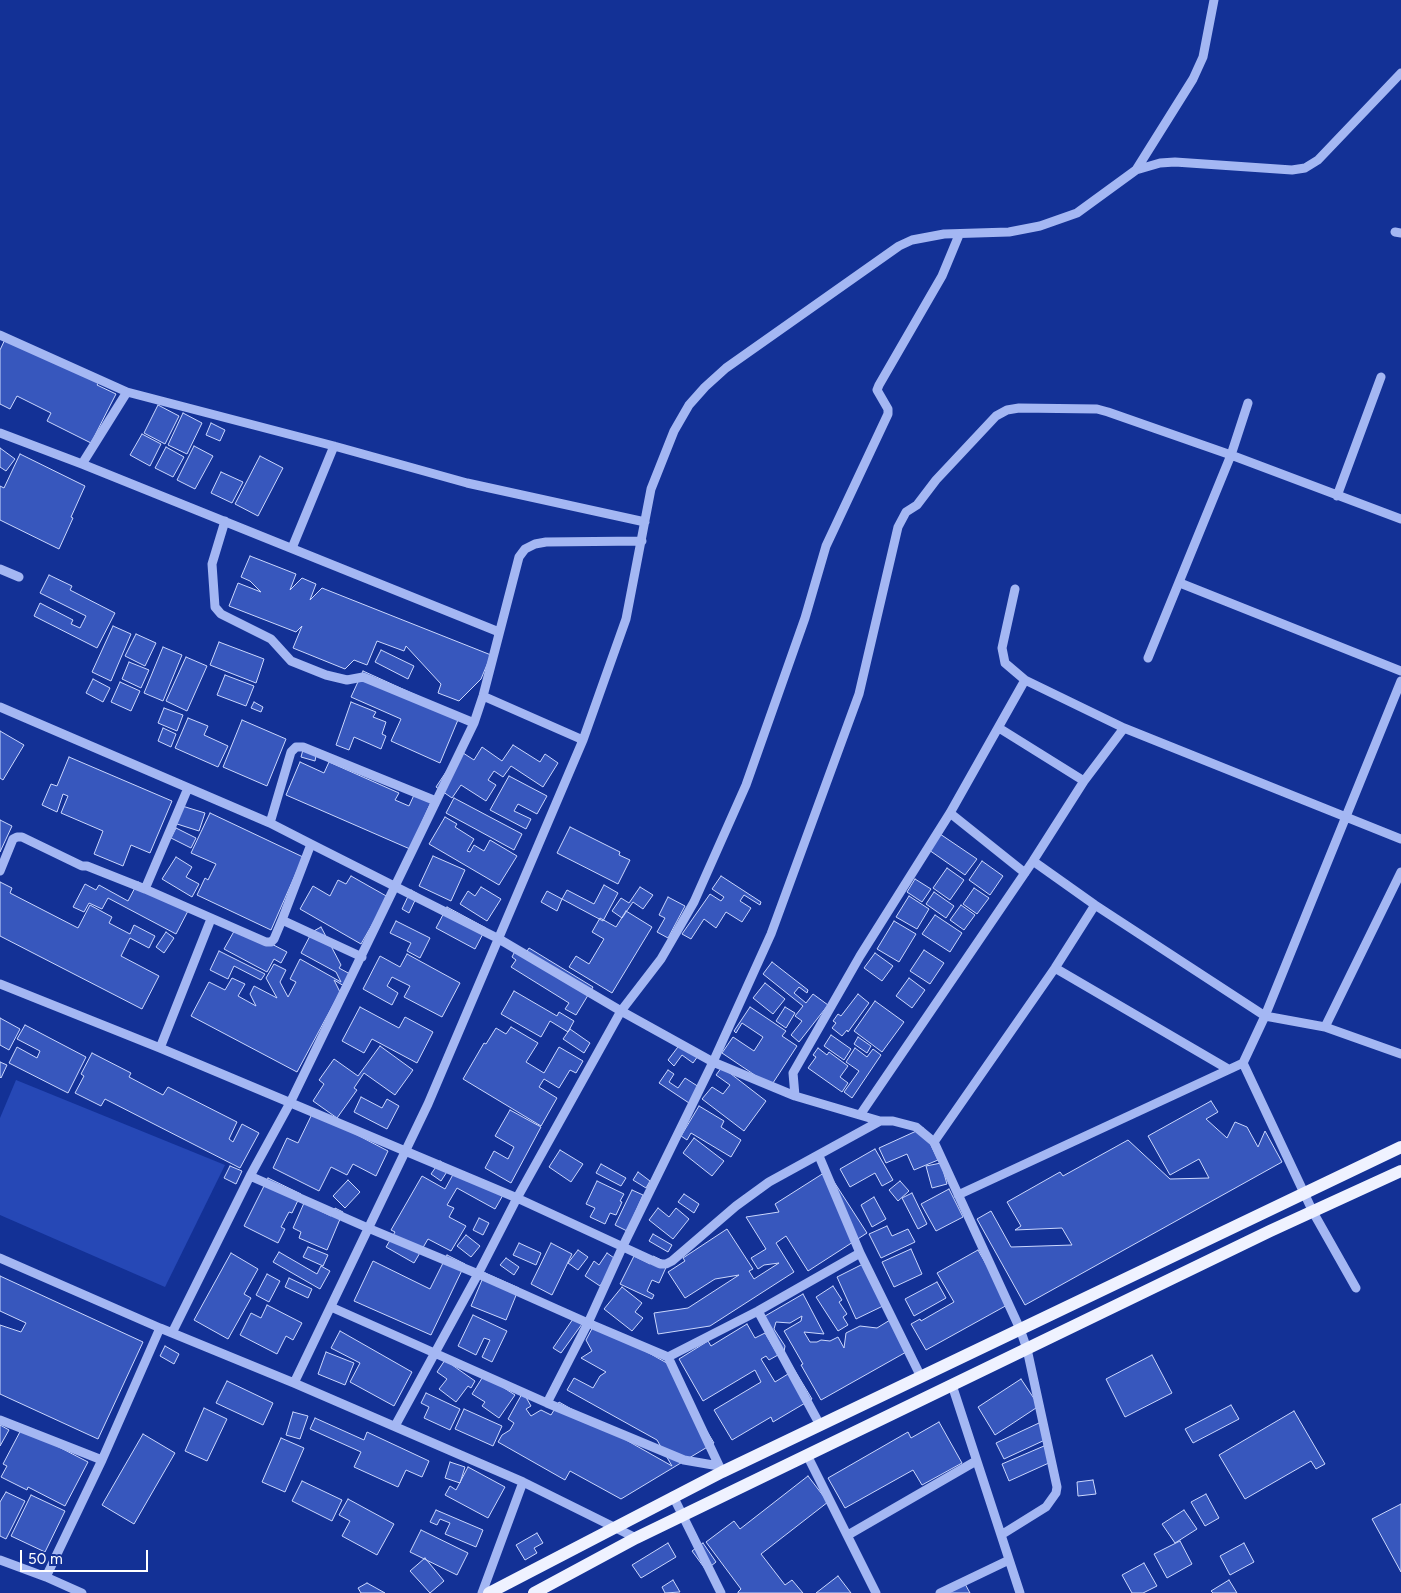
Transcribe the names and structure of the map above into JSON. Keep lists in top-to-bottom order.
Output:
{
  "scale_bar": "50 m"
}
